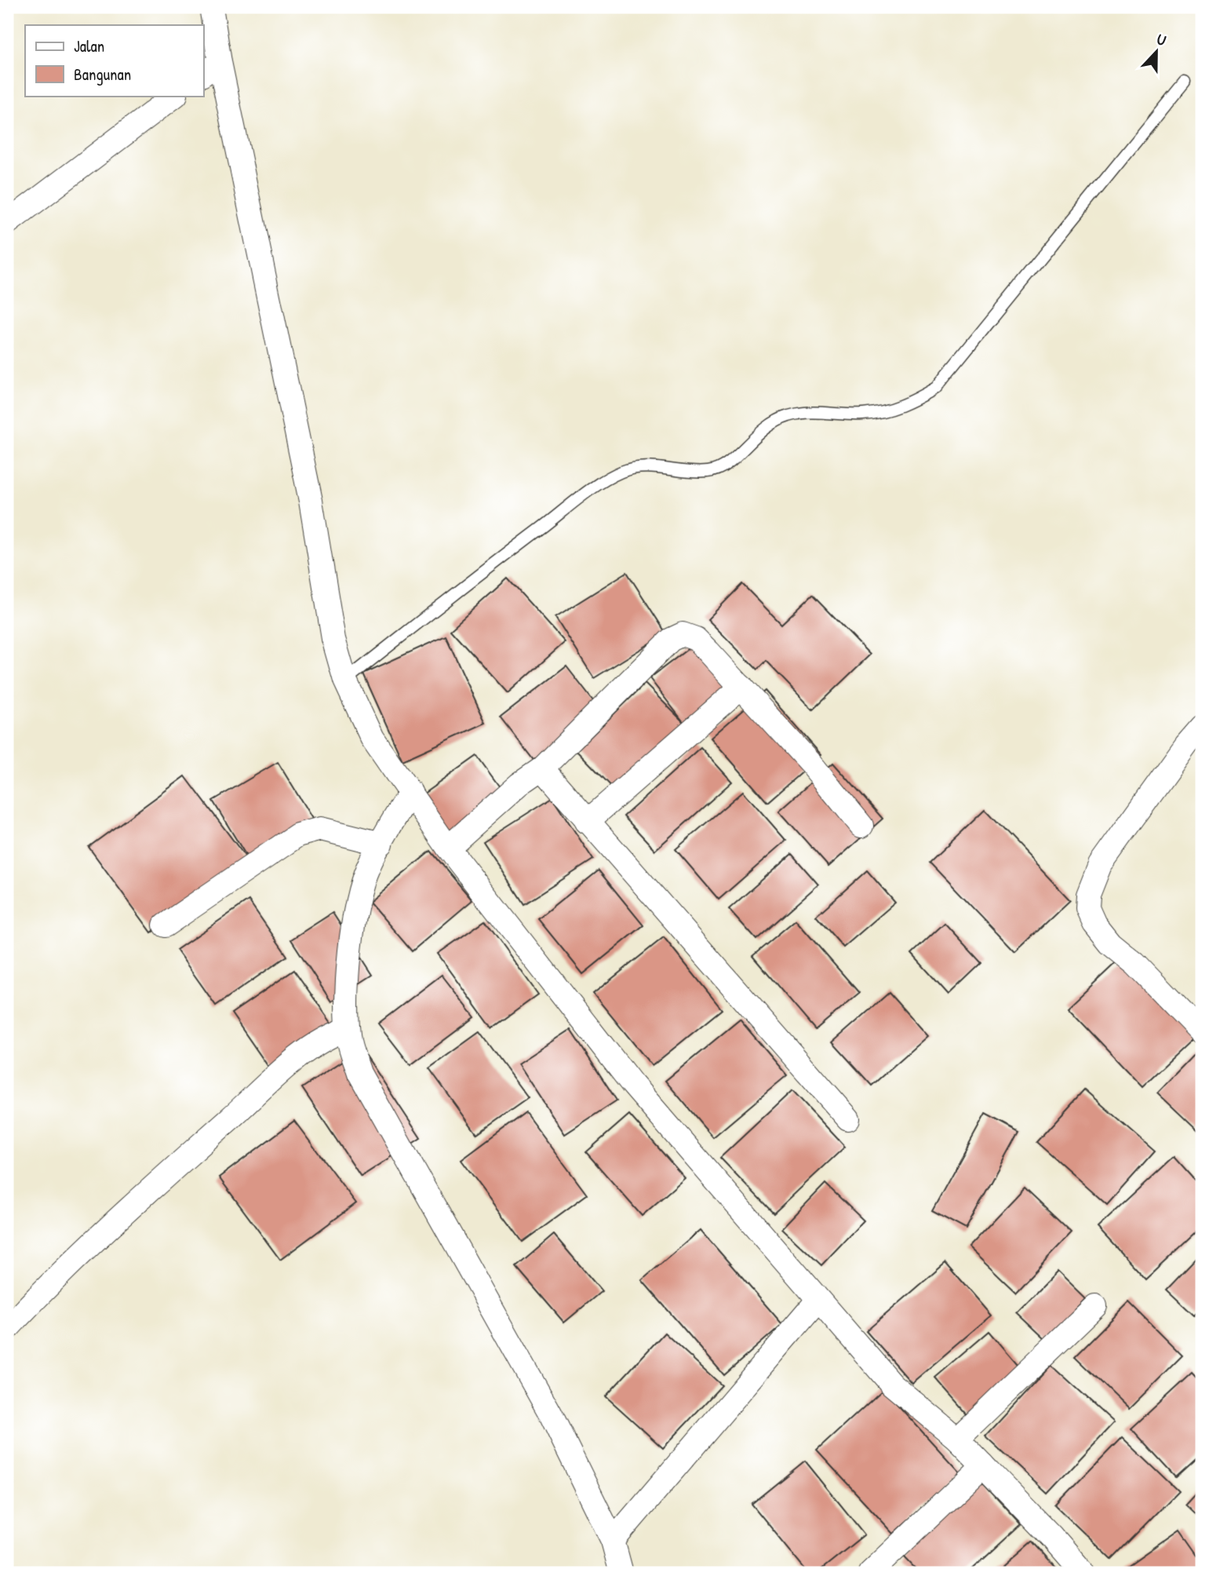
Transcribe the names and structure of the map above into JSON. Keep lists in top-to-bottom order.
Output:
{
  "legend": ["Jalan", "Bangunan"],
  "north": "top"
}
